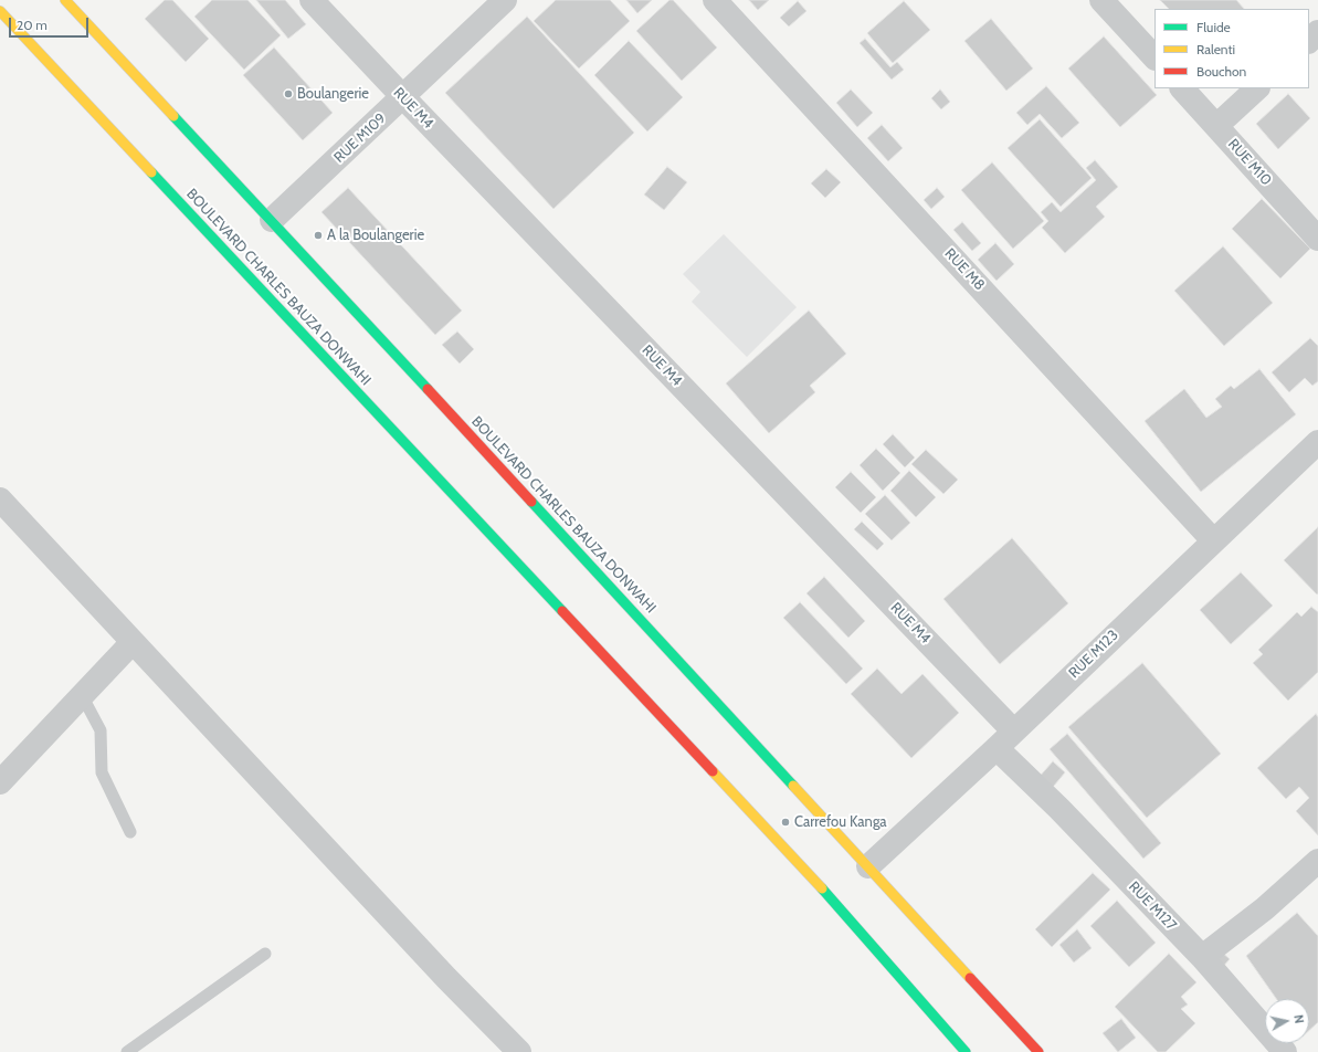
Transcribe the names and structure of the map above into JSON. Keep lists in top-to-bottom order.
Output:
{
  "streets": {
    "main road": ["BOULEVARD CHARLES BAUZA DONWAHI"],
    "street": [
      "RUE M4",
      "RUE M109",
      "RUE M10",
      "RUE M8",
      "RUE M123",
      "RUE M127"
    ]
  },
  "crossings": [
    ["RUE M4", "RUE M109"],
    ["RUE M4", "RUE M123"],
    ["RUE M109", "BOULEVARD CHARLES BAUZA DONWAHI"],
    ["RUE M8", "RUE M123"],
    ["BOULEVARD CHARLES BAUZA DONWAHI", "RUE M123"],
    ["RUE M123", "RUE M127"]
  ],
  "places": ["Boulangerie", "A la Boulangerie", "Carrefou Kanga"],
  "legend": ["Fluide", "Ralenti", "Bouchon"],
  "scale_bar": "20 m",
  "north": "right"
}
